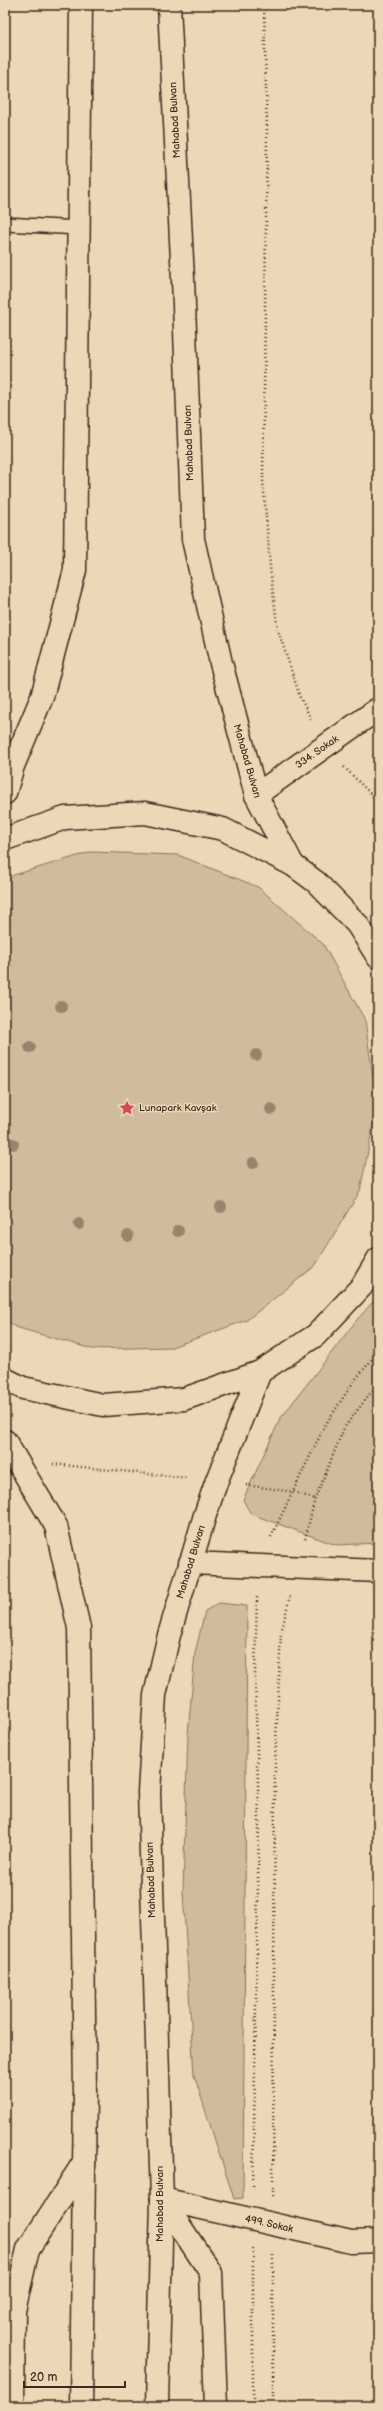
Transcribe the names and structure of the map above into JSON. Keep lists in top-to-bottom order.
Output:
{
  "streets": {
    "main road": ["Mahabad Bulvarı", "334. Sokak", "499. Sokak"]
  },
  "crossings": [
    ["Mahabad Bulvarı", "334. Sokak"],
    ["Mahabad Bulvarı", "499. Sokak"]
  ],
  "places": {
    "place": ["Lunapark Kavşak"]
  },
  "scale_bar": "20 m"
}
